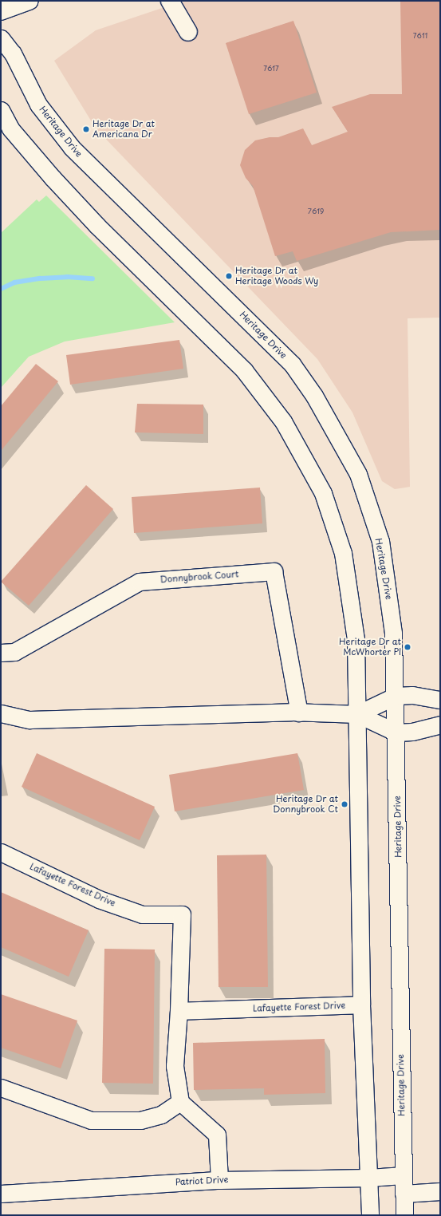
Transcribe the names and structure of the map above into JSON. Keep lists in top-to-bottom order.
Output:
{
  "streets": {
    "street": [
      "Heritage Drive",
      "Donnybrook Court",
      "Lafayette Forest Drive",
      "Patriot Drive"
    ]
  },
  "crossings": [
    ["Heritage Drive", "Patriot Drive"]
  ],
  "places": [
    "Heritage Dr at Americana Dr",
    "Heritage Dr at Heritage Woods Wy",
    "Heritage Dr at McWhorter Pl",
    "Heritage Dr at Donnybrook Ct"
  ],
  "house_numbers": ["7611", "7617", "7619"]
}
